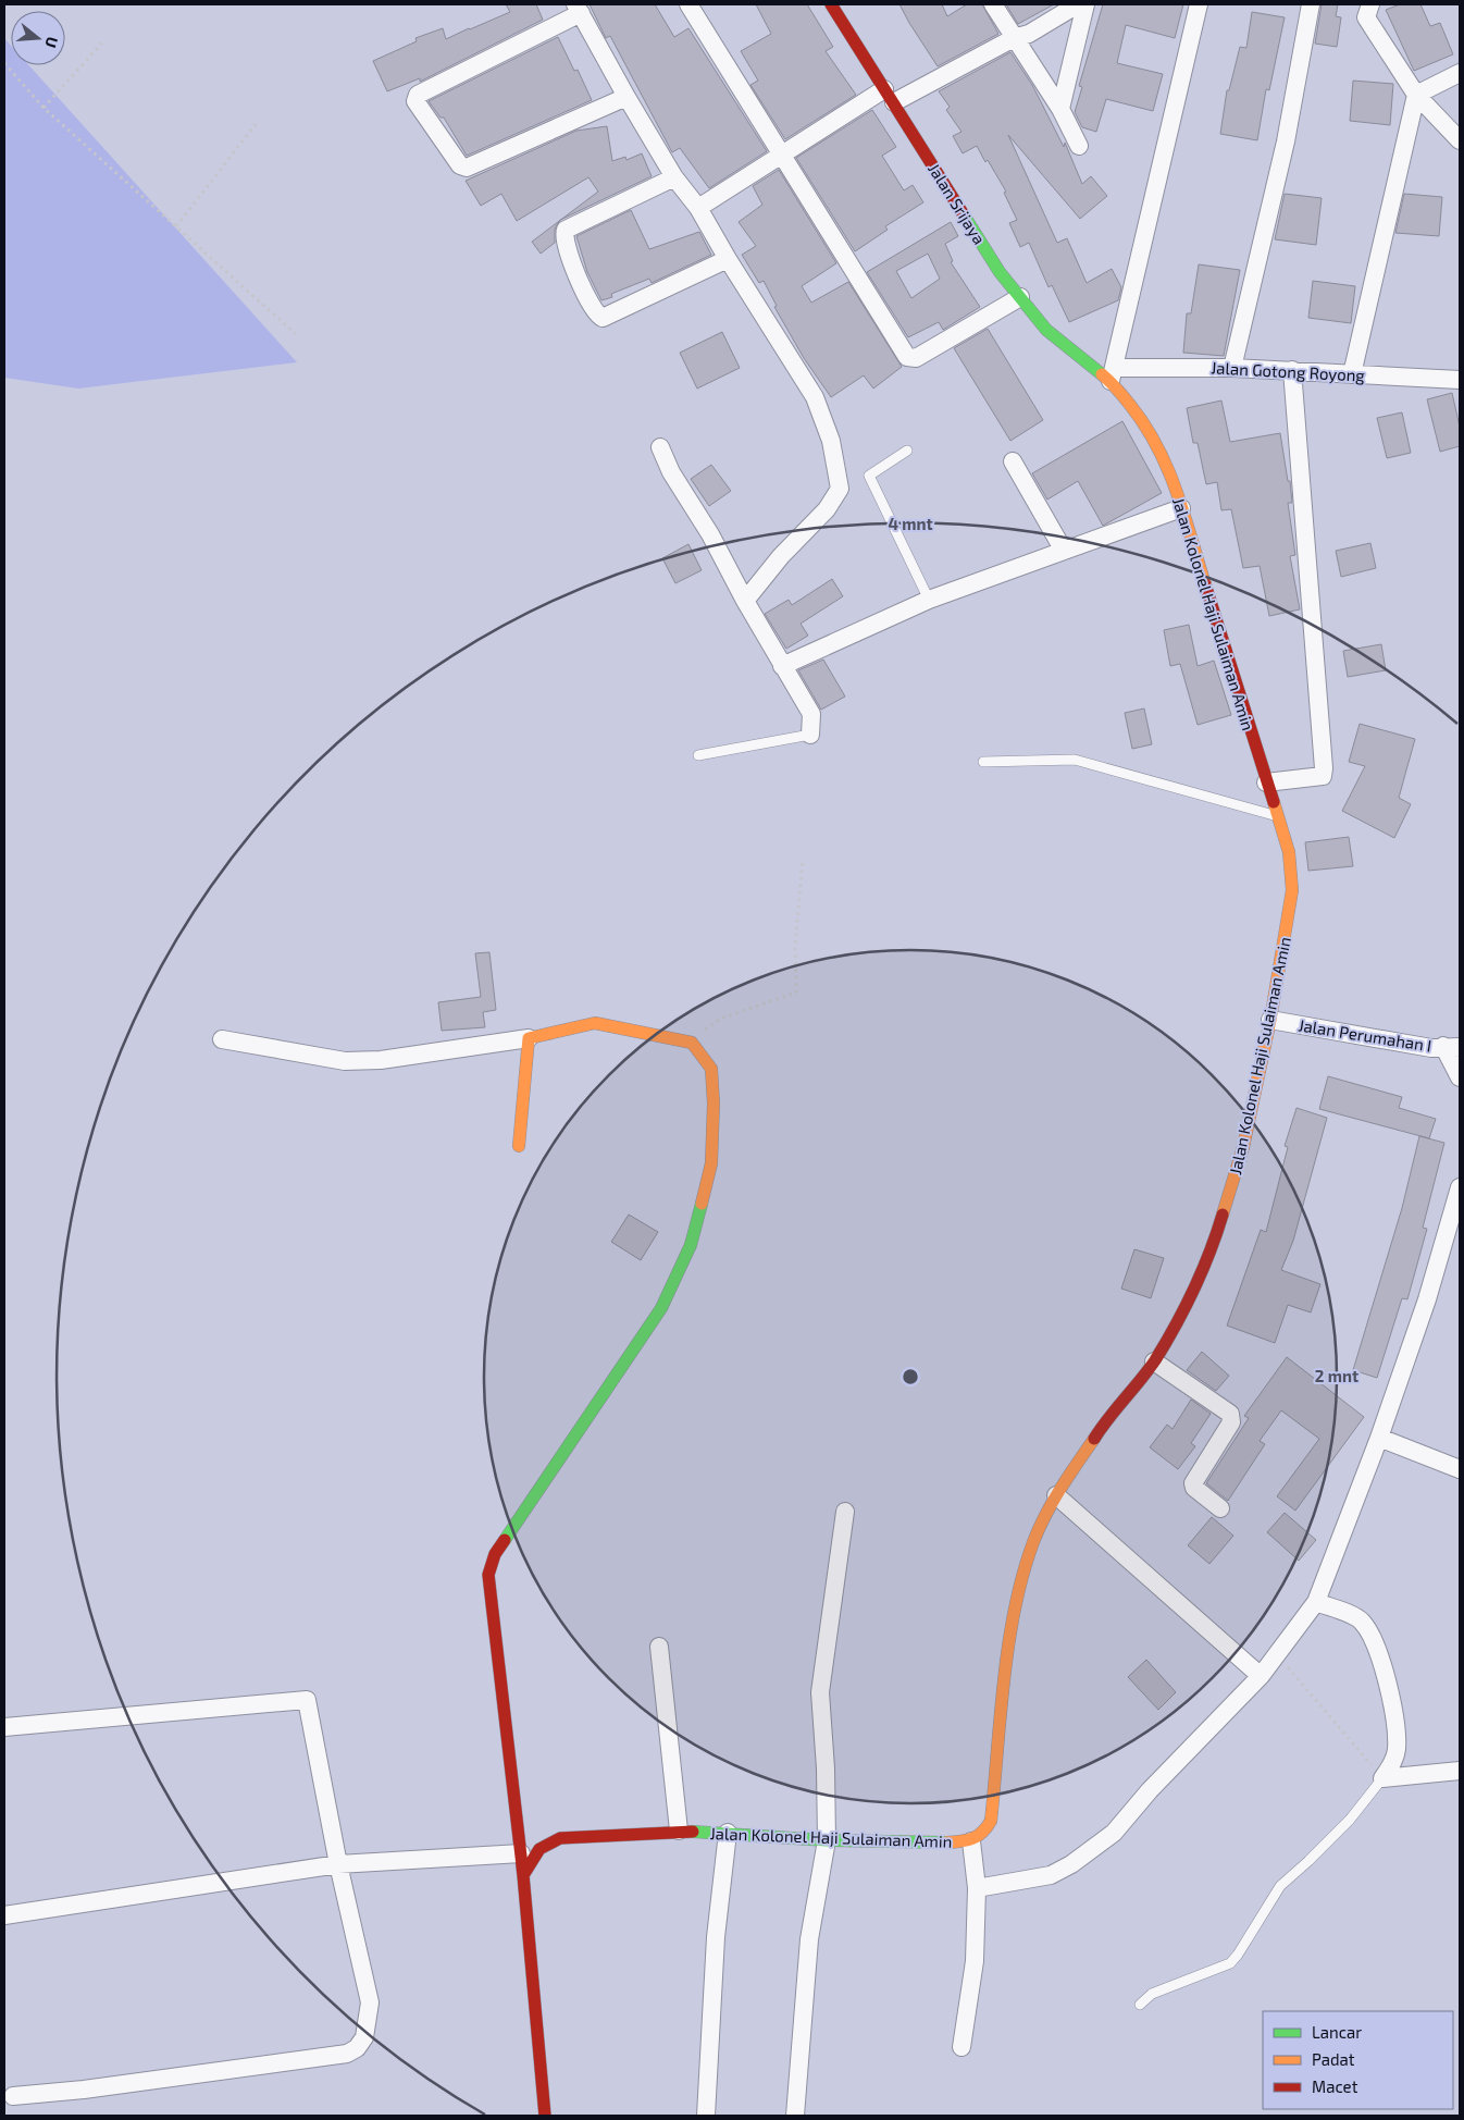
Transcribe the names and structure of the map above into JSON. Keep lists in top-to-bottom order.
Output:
{
  "streets": {
    "street": [
      "Jalan Srijaya",
      "Jalan Gotong Royong",
      "Jalan Kolonel Haji Sulaiman Amin",
      "Jalan Perumahan I"
    ]
  },
  "crossings": [
    ["Jalan Srijaya", "Jalan Gotong Royong"],
    ["Jalan Srijaya", "Jalan Kolonel Haji Sulaiman Amin"],
    ["Jalan Gotong Royong", "Jalan Kolonel Haji Sulaiman Amin"],
    ["Jalan Kolonel Haji Sulaiman Amin", "Jalan Perumahan I"]
  ],
  "legend": ["Lancar", "Padat", "Macet"],
  "north": "right",
  "rings": ["4 mnt", "2 mnt"]
}
